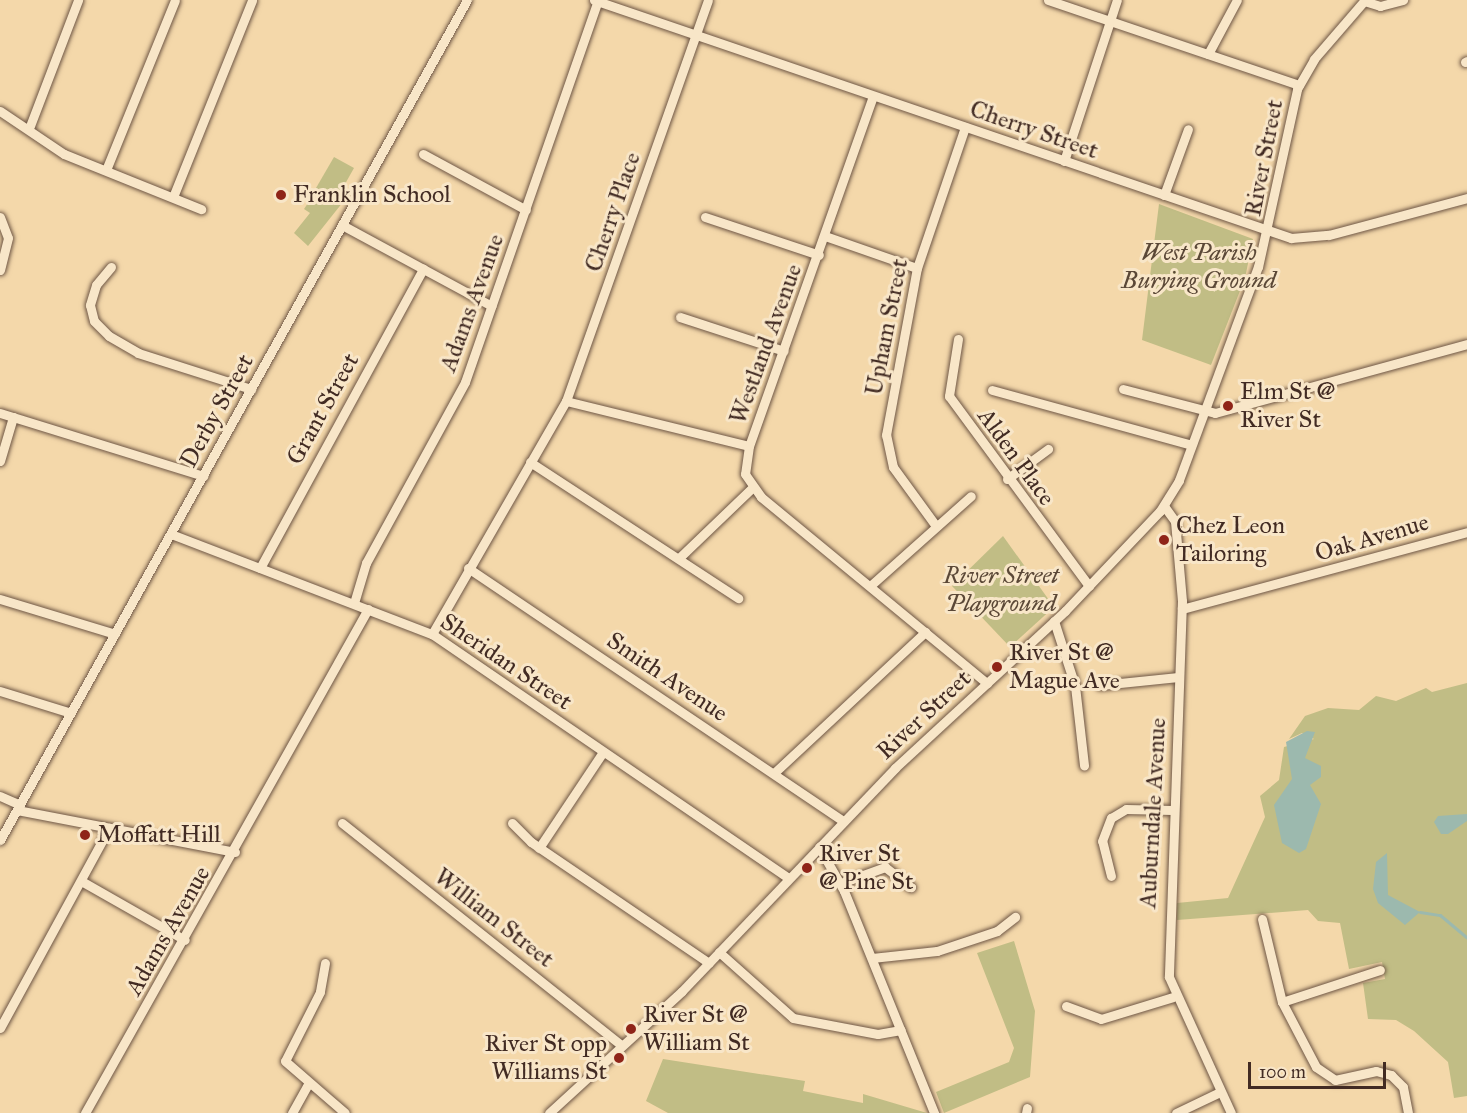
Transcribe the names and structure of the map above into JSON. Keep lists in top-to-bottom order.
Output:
{
  "streets": {
    "street": [
      "Cherry Street",
      "River Street",
      "Cherry Place",
      "Adams Avenue",
      "Upham Street",
      "Westland Avenue",
      "Grant Street",
      "Derby Street",
      "Alden Place",
      "Oak Avenue",
      "Sheridan Street",
      "Smith Avenue",
      "Auburndale Avenue",
      "William Street"
    ]
  },
  "crossings": [
    ["Cherry Street", "River Street"],
    ["Cherry Street", "Cherry Place"],
    ["Cherry Street", "Adams Avenue"],
    ["Cherry Street", "Upham Street"],
    ["Cherry Street", "Westland Avenue"],
    ["River Street", "Alden Place"],
    ["River Street", "Sheridan Street"],
    ["River Street", "Smith Avenue"],
    ["River Street", "Auburndale Avenue"],
    ["River Street", "William Street"],
    ["Cherry Place", "Sheridan Street"],
    ["Cherry Place", "Smith Avenue"],
    ["Adams Avenue", "Sheridan Street"],
    ["Grant Street", "Sheridan Street"],
    ["Derby Street", "Sheridan Street"],
    ["Oak Avenue", "Auburndale Avenue"]
  ],
  "parks": ["West Parish Burying Ground", "River Street Playground"],
  "places": [
    "Franklin School",
    "Elm St @ River St",
    "Chez Leon Tailoring",
    "River St @ Mague Ave",
    "Moffatt Hill",
    "River St @ Pine St",
    "River St @ William St",
    "River St opp Williams St"
  ],
  "scale_bar": "100 m"
}
